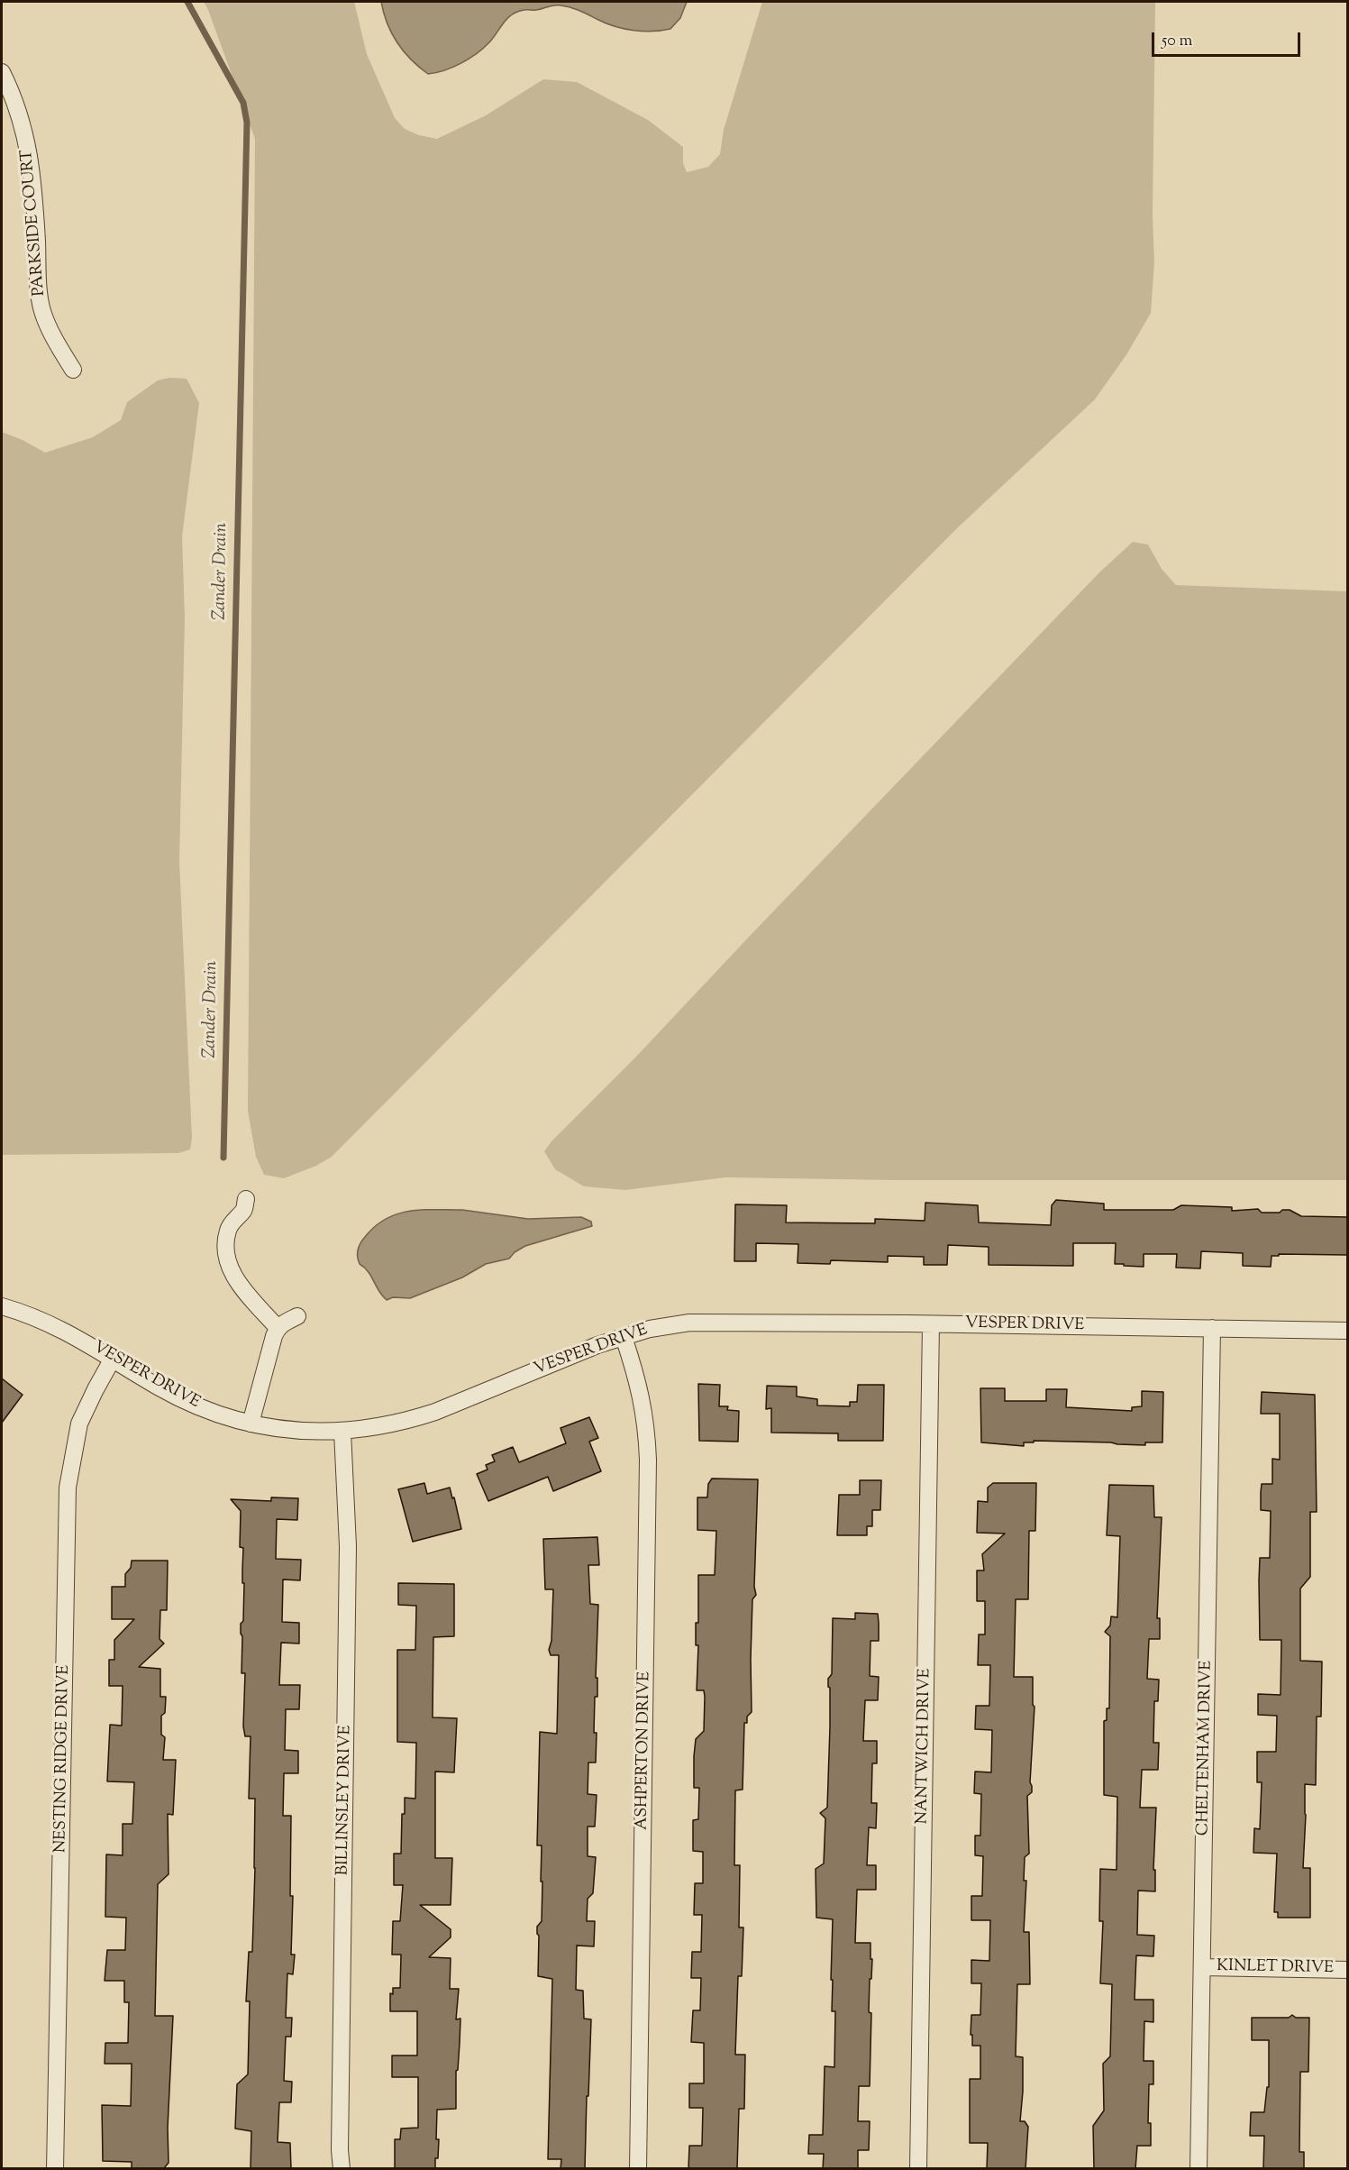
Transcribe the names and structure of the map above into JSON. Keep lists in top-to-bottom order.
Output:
{
  "streets": {
    "street": [
      "PARKSIDE COURT",
      "VESPER DRIVE",
      "NANTWICH DRIVE",
      "CHELTENHAM DRIVE",
      "ASHPERTON DRIVE",
      "NESTING RIDGE DRIVE",
      "BILLINSLEY DRIVE",
      "KINLET DRIVE"
    ]
  },
  "crossings": [
    ["VESPER DRIVE", "NANTWICH DRIVE"],
    ["VESPER DRIVE", "CHELTENHAM DRIVE"],
    ["VESPER DRIVE", "ASHPERTON DRIVE"],
    ["VESPER DRIVE", "NESTING RIDGE DRIVE"],
    ["VESPER DRIVE", "BILLINSLEY DRIVE"],
    ["CHELTENHAM DRIVE", "KINLET DRIVE"]
  ],
  "water": ["Zander Drain"],
  "scale_bar": "50 m"
}
